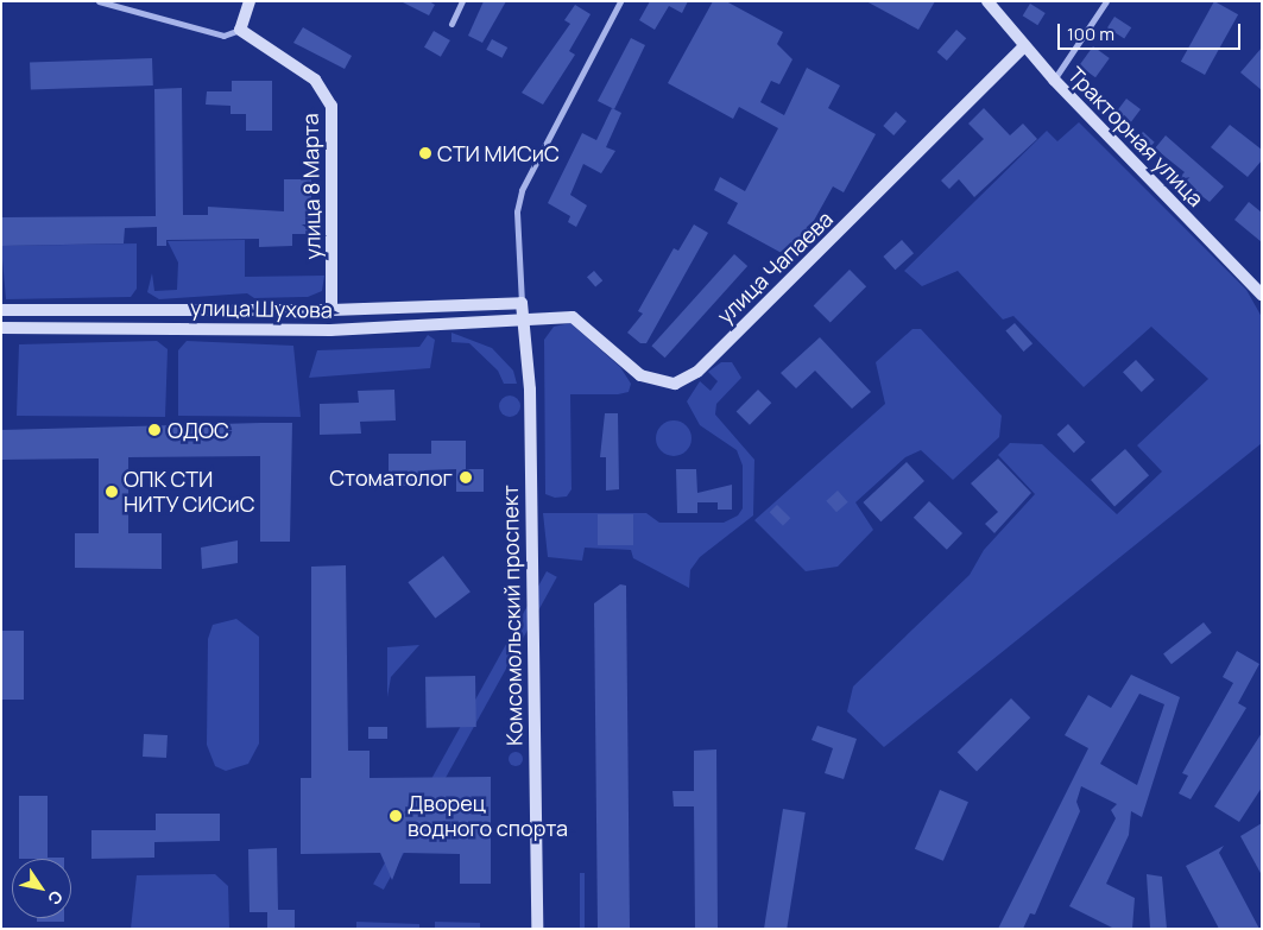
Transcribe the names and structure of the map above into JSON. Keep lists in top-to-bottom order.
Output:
{
  "streets": {
    "main road": [
      "Тракторная улица",
      "улица 8 Марта",
      "улица Чапаева",
      "улица Шухова",
      "Комсомольский проспект"
    ]
  },
  "crossings": [
    ["Тракторная улица", "улица Чапаева"],
    ["улица 8 Марта", "улица Шухова"],
    ["улица Чапаева", "улица Шухова"],
    ["улица Чапаева", "Комсомольский проспект"],
    ["улица Шухова", "Комсомольский проспект"]
  ],
  "places": [
    "СТИ МИСиС",
    "ОДОС",
    "Стоматолог",
    "ОПК СТИ НИТУ СИСиС",
    "Дворец водного спорта"
  ],
  "scale_bar": "100 m",
  "north": "bottom right"
}
